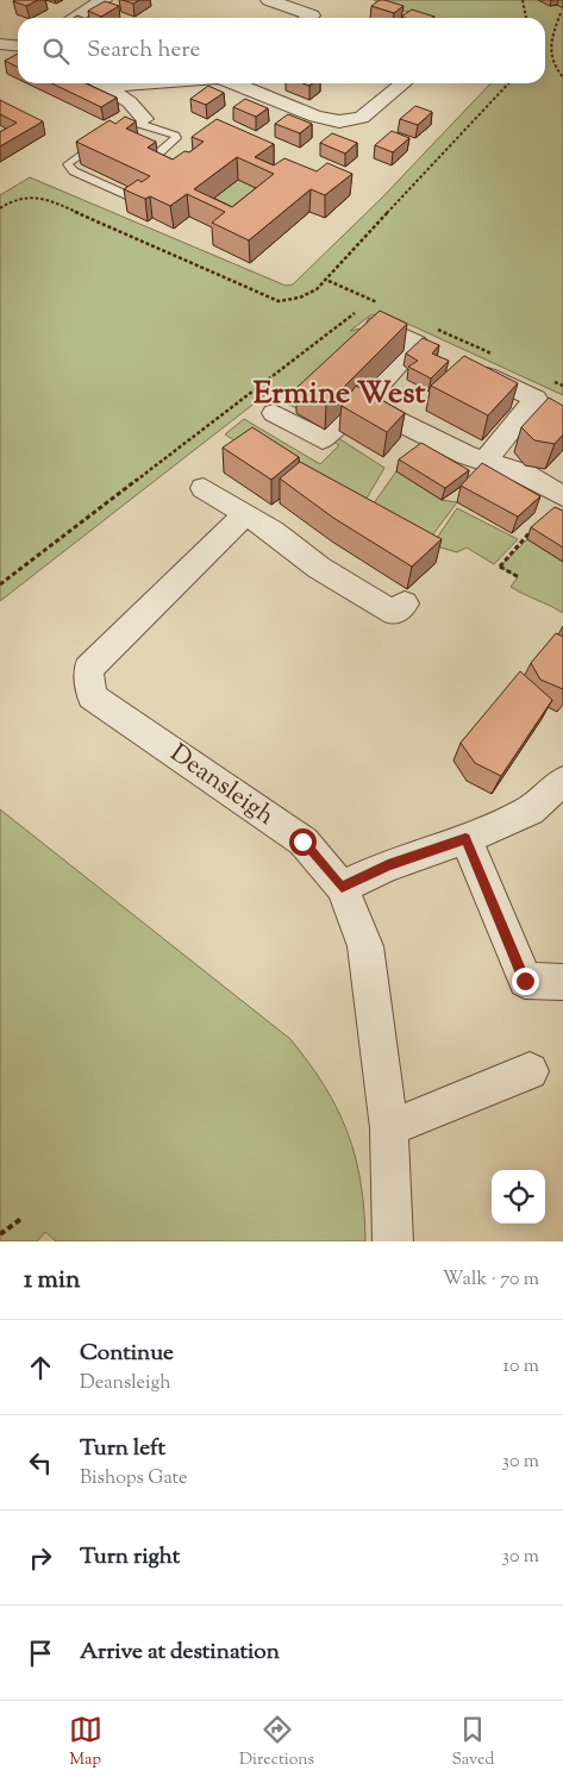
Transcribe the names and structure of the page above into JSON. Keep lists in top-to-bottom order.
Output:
{
  "streets": {
    "street": ["Deansleigh"]
  },
  "districts": ["Ermine West"],
  "page": {
    "search": "Search here",
    "heading": ["1 min", "Walk · 70 m"],
    "list": [
      ["Continue", "Deansleigh", "10 m"],
      ["Turn left", "Bishops Gate", "30 m"],
      ["Turn right", "30 m"],
      "Arrive at destination"
    ],
    "nav": ["Map", "Directions", "Saved"]
  }
}
